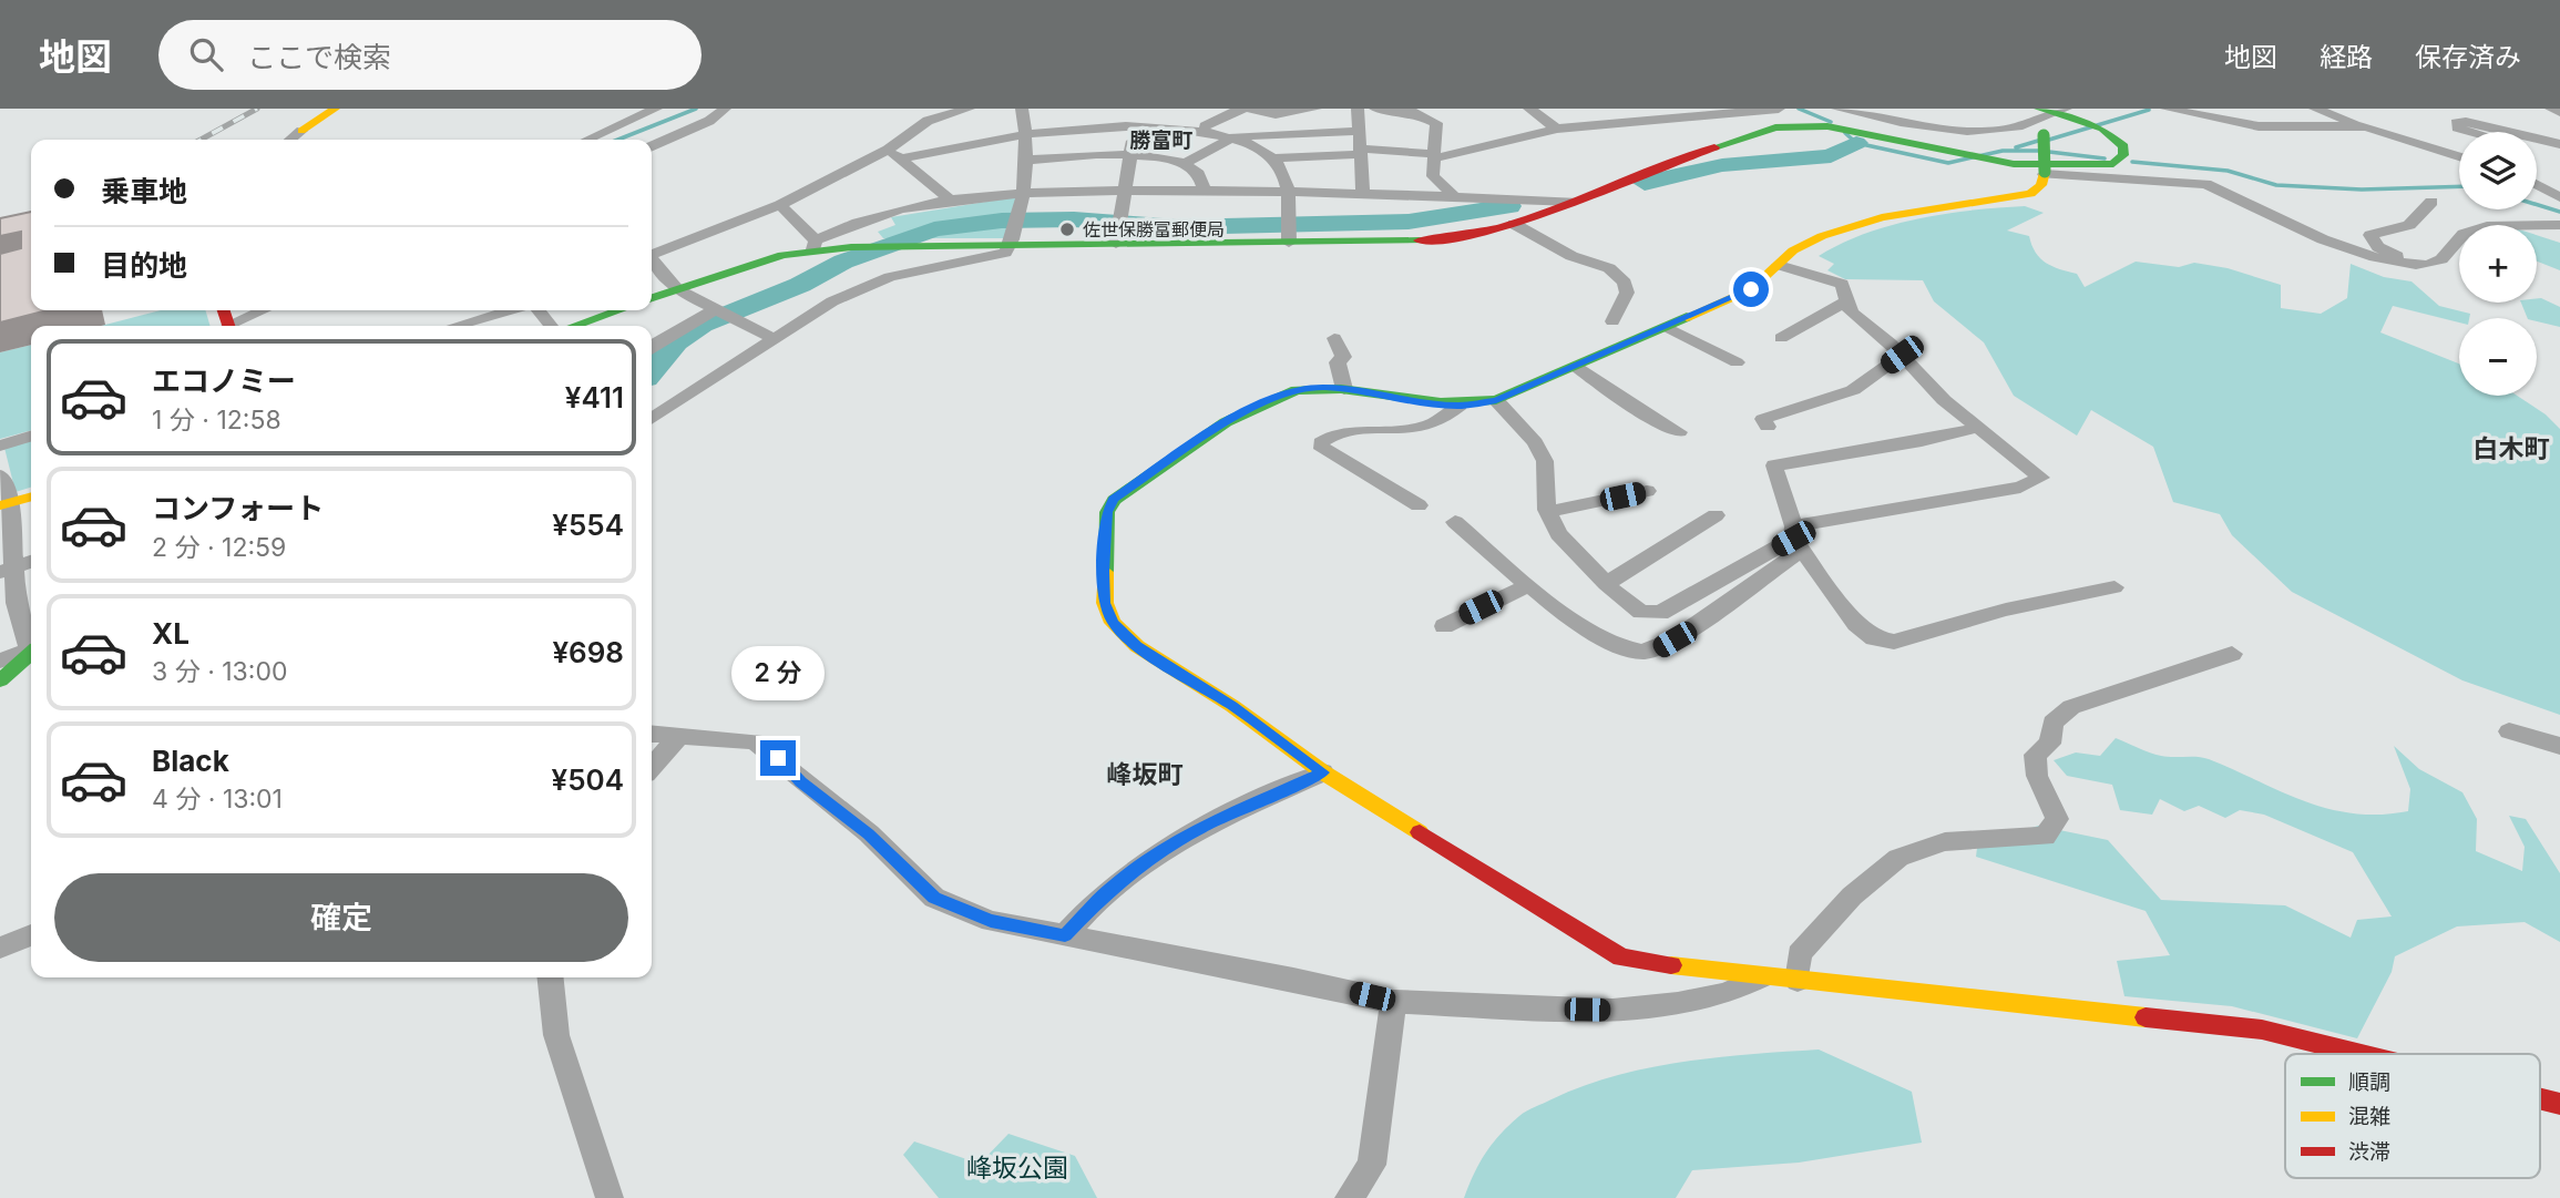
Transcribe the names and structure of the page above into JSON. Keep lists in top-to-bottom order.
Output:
{
  "districts": ["勝富町", "白木町", "峰坂町"],
  "parks": ["峰坂公園"],
  "places": ["佐世保勝富郵便局"],
  "legend": ["順調", "混雑", "渋滞"],
  "page": {
    "header": "地図",
    "search": "ここで検索",
    "nav": ["地図", "経路", "保存済み"],
    "map_buttons": ["+", "−"],
    "banner": ["乗車地", "目的地"],
    "list": [
      {
        "name": "エコノミー",
        "note": "1 分 · 12:58",
        "value": "¥411"
      },
      {
        "name": "コンフォート",
        "note": "2 分 · 12:59",
        "value": "¥554"
      },
      {
        "name": "XL",
        "note": "3 分 · 13:00",
        "value": "¥698"
      },
      {
        "name": "Black",
        "note": "4 分 · 13:01",
        "value": "¥504"
      }
    ],
    "bubble": "2 分",
    "buttons": "確定"
  }
}
